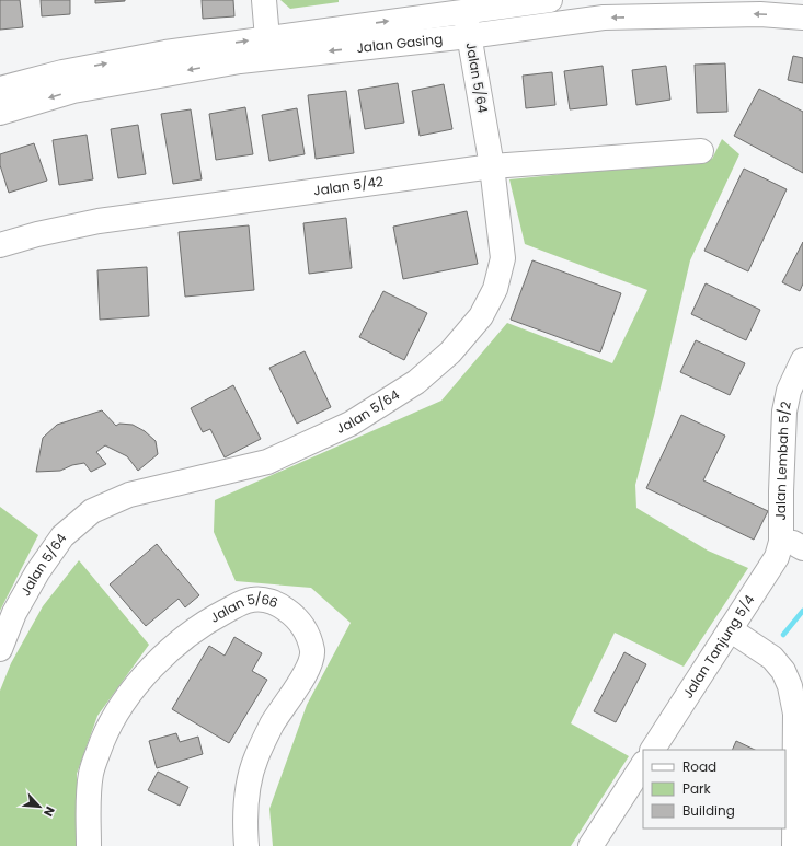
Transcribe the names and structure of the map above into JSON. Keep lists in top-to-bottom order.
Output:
{
  "streets": {
    "street": [
      "Jalan Gasing",
      "Jalan 5/64",
      "Jalan 5/42",
      "Jalan Lembah 5/2",
      "Jalan 5/66",
      "Jalan Tanjung 5/4"
    ]
  },
  "crossings": [
    ["Jalan Gasing", "Jalan 5/64"],
    ["Jalan 5/64", "Jalan 5/42"],
    ["Jalan Lembah 5/2", "Jalan Tanjung 5/4"]
  ],
  "legend": ["Road", "Park", "Building"],
  "north": "bottom right"
}
